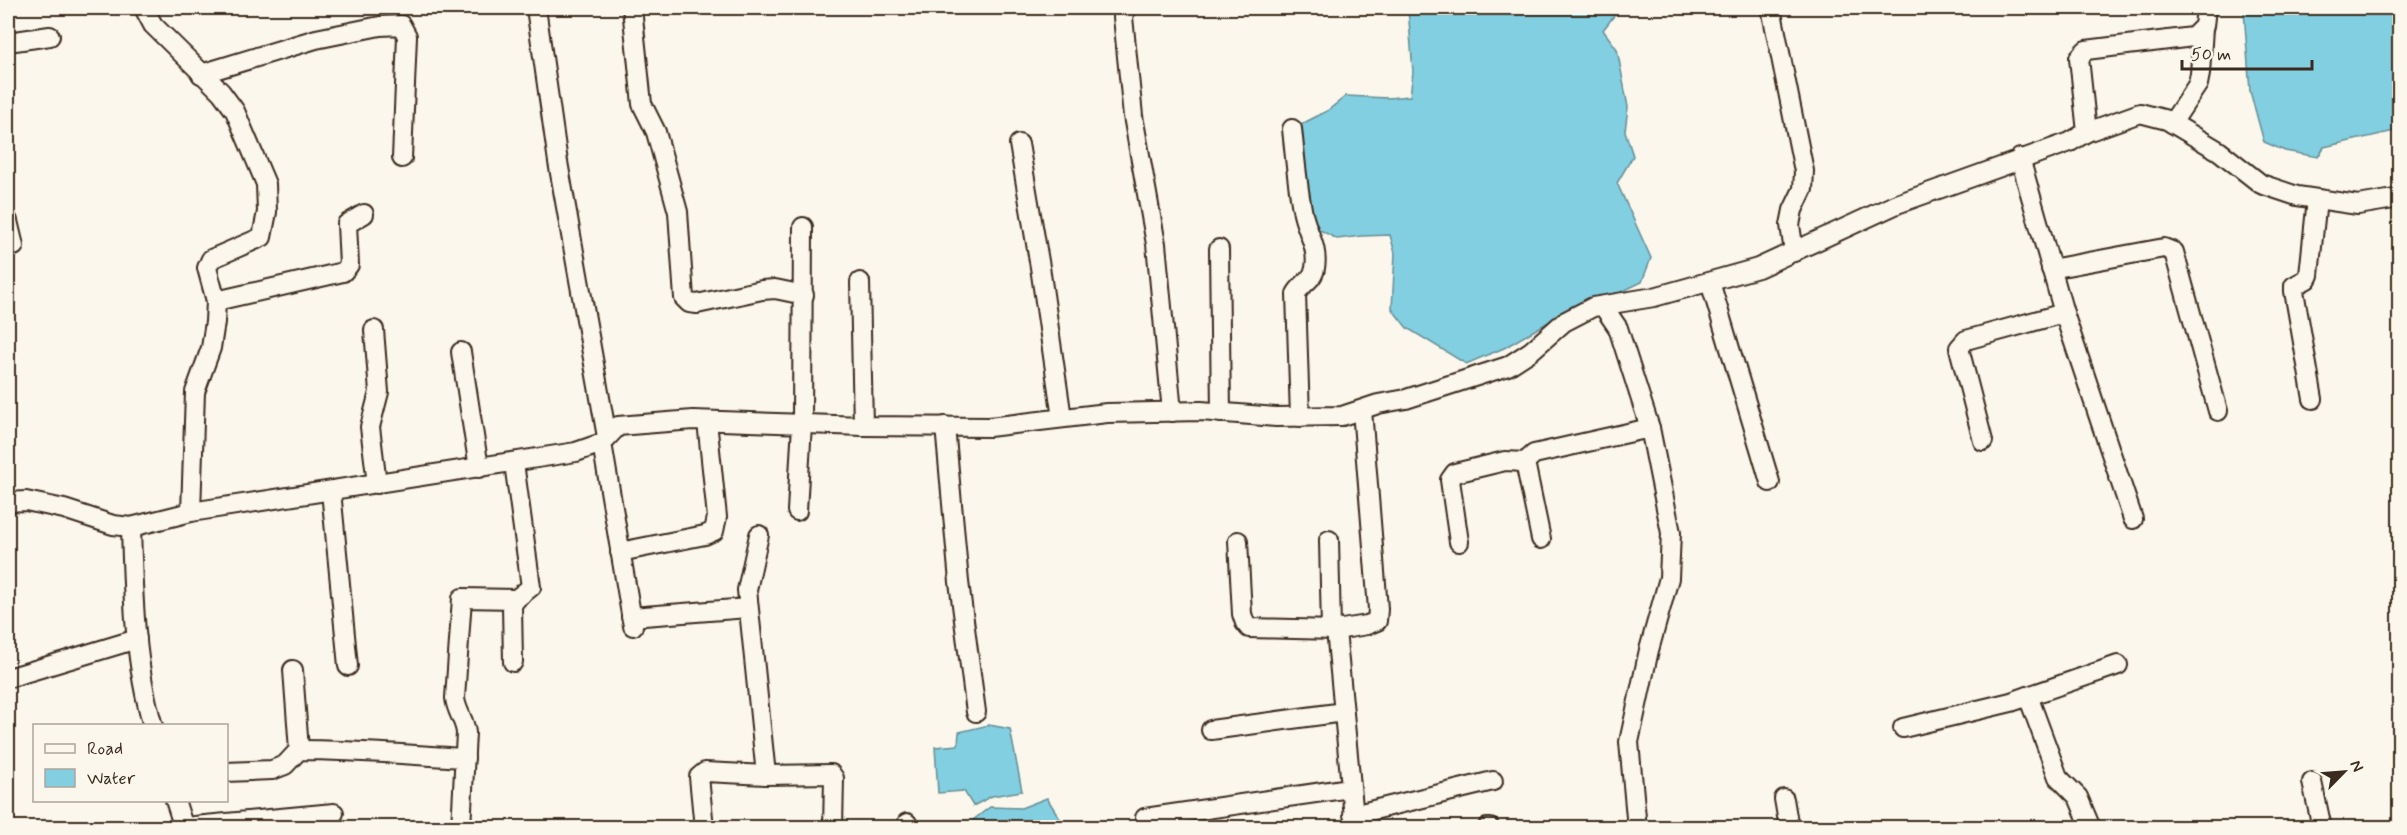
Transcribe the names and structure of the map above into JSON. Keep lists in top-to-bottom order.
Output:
{
  "legend": ["Road", "Water"],
  "scale_bar": "50 m",
  "north": "top right"
}
